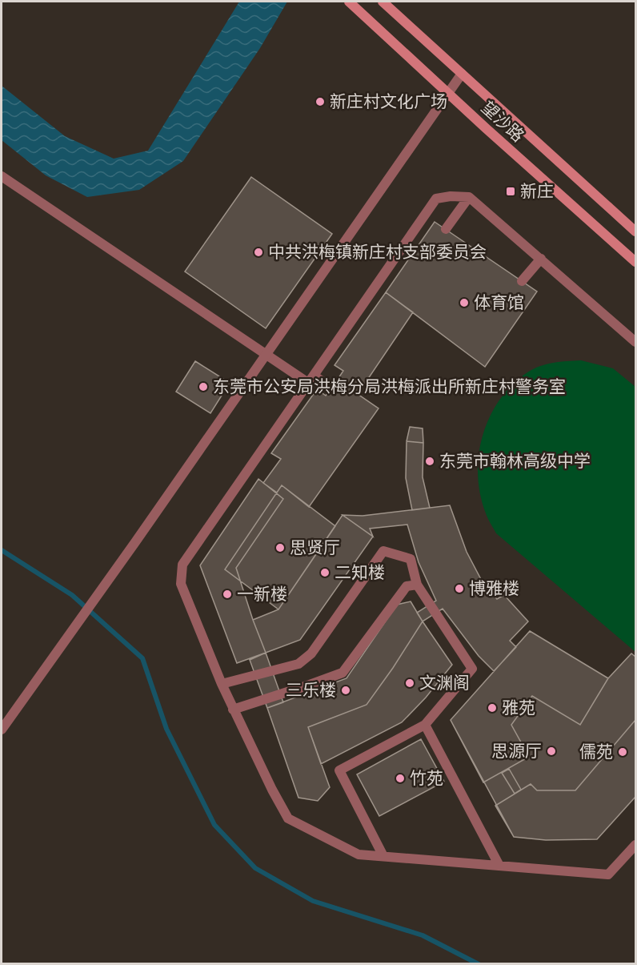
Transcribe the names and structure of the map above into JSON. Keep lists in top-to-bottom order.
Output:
{
  "streets": {
    "main road": ["望沙路"]
  },
  "places": {
    "other": [
      "新庄村文化广场",
      "中共洪梅镇新庄村支部委员会",
      "体育馆",
      "东莞市公安局洪梅分局洪梅派出所新庄村警务室",
      "东莞市翰林高级中学",
      "思贤厅",
      "二知楼",
      "博雅楼",
      "一新楼",
      "文渊阁",
      "三乐楼",
      "雅苑",
      "思源厅",
      "儒苑",
      "竹苑"
    ],
    "transit": ["新庄"]
  }
}
